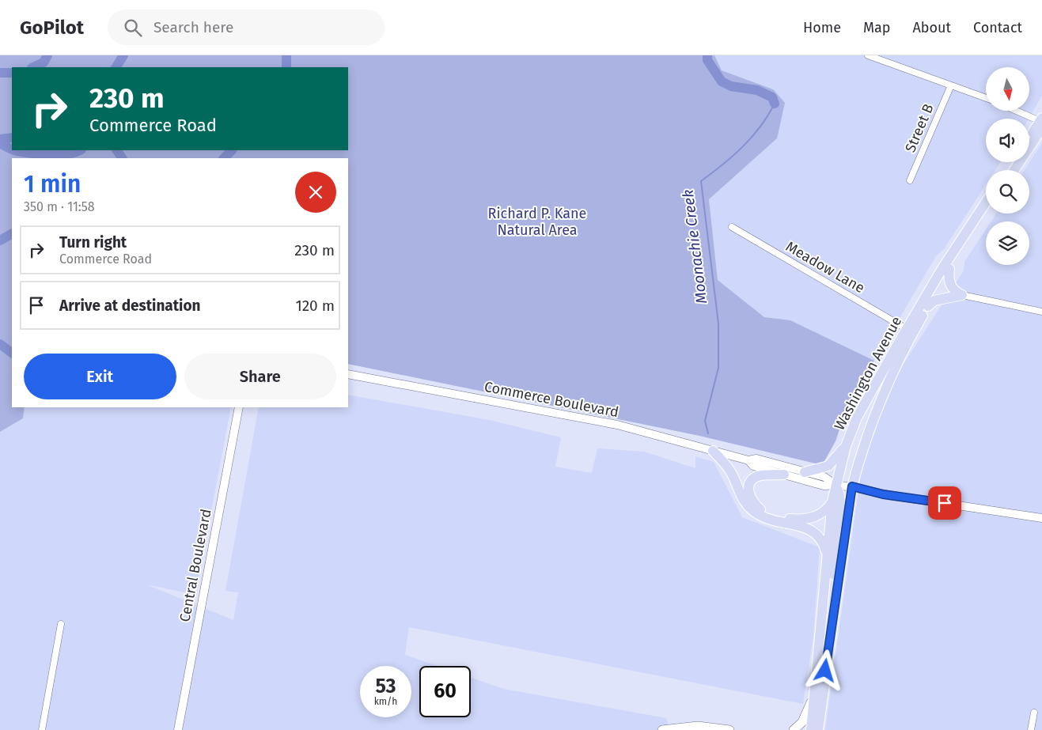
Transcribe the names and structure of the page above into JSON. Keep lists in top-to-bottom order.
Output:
{
  "streets": {
    "main road": ["Washington Avenue"],
    "street": [
      "Street B",
      "Meadow Lane",
      "Commerce Boulevard",
      "Central Boulevard"
    ]
  },
  "crossings": [
    ["Meadow Lane", "Washington Avenue"],
    ["Washington Avenue", "Commerce Boulevard"]
  ],
  "water": ["Moonachie Creek"],
  "parks": ["Richard P. Kane Natural Area"],
  "north": "bottom",
  "page": {
    "header": "GoPilot",
    "search": "Search here",
    "nav": [
      "Home",
      "Map",
      "About",
      "Contact"
    ],
    "turn": ["230 m", "Commerce Road"],
    "heading": ["1 min", "350 m · 11:58"],
    "list": [
      {
        "name": "Turn right",
        "note": "Commerce Road",
        "value": "230 m"
      },
      {
        "name": "Arrive at destination",
        "value": "120 m"
      }
    ],
    "buttons": ["Exit", "Share"],
    "speed": "53 km/h",
    "limit": "60"
  }
}
